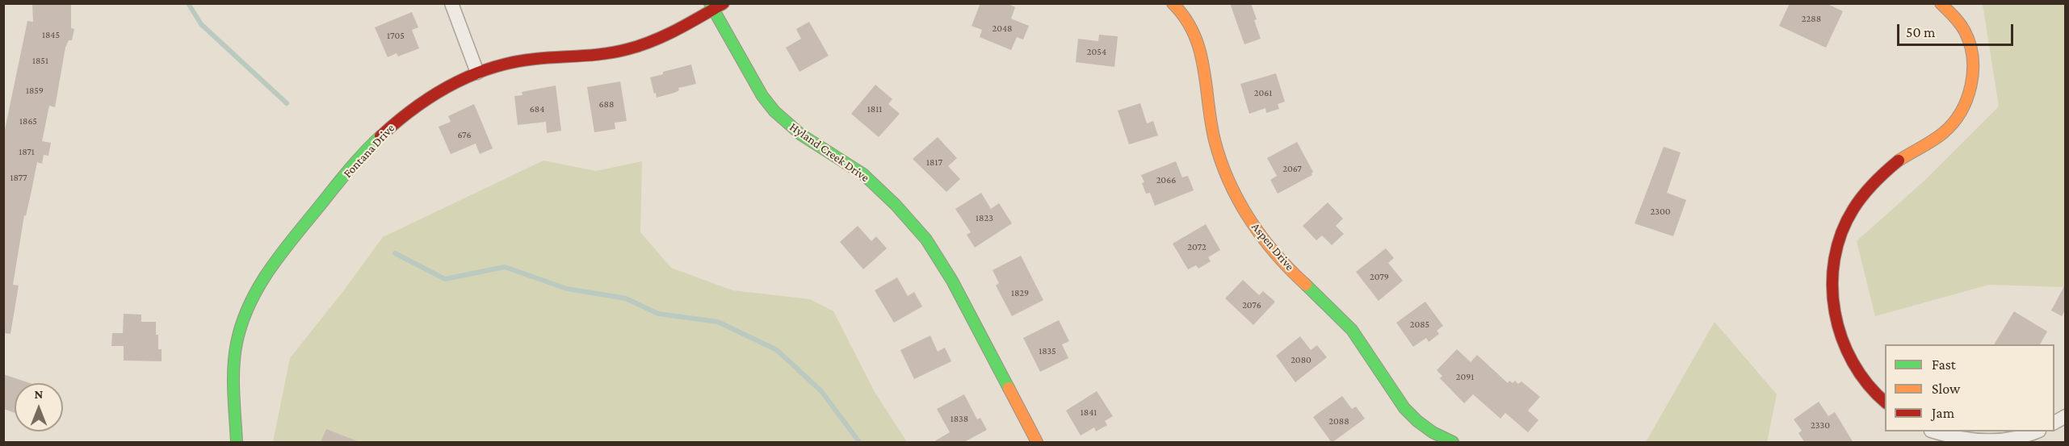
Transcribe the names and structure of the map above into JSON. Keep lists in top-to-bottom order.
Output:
{
  "streets": {
    "street": ["Fontana Drive", "Hyland Creek Drive", "Aspen Drive"]
  },
  "crossings": [
    ["Fontana Drive", "Hyland Creek Drive"]
  ],
  "house_numbers": [
    "2288",
    "2048",
    "1845",
    "1705",
    "2054",
    "1851",
    "1859",
    "2061",
    "688",
    "684",
    "1811",
    "1865",
    "676",
    "1871",
    "1817",
    "2067",
    "1877",
    "2066",
    "2300",
    "1823",
    "2072",
    "2079",
    "1829",
    "2076",
    "2085",
    "1835",
    "2080",
    "2091",
    "1841",
    "1838",
    "2088",
    "2330"
  ],
  "legend": ["Fast", "Slow", "Jam"],
  "scale_bar": "50 m",
  "north": "top"
}
